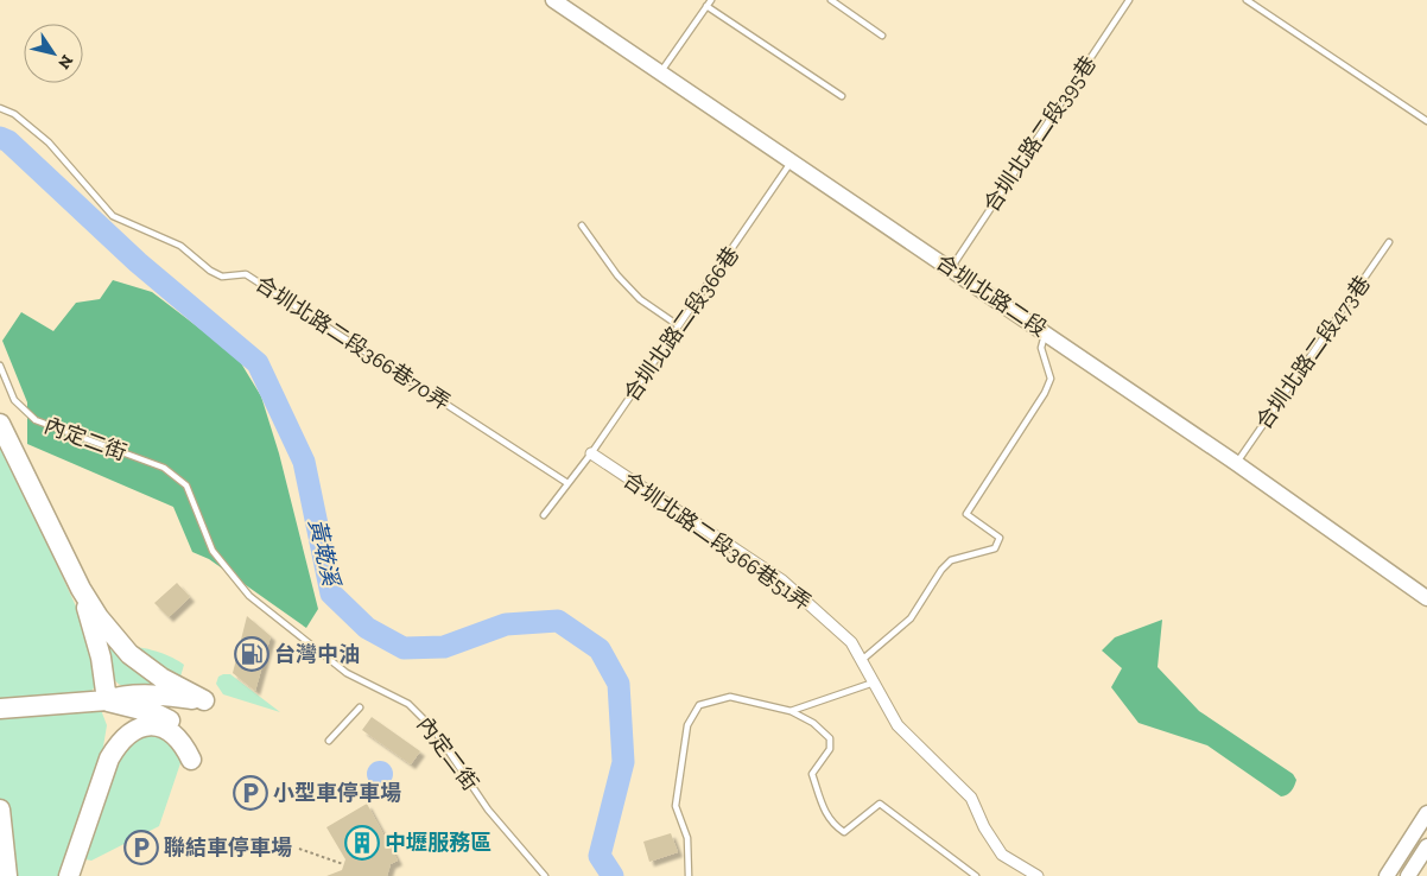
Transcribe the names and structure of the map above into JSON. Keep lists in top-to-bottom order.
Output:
{
  "streets": {
    "street": ["合圳北路二段", "合圳北路二段366巷51弄"],
    "lane": [
      "合圳北路二段395巷",
      "合圳北路二段366巷",
      "合圳北路二段366巷70弄",
      "合圳北路二段473巷",
      "內定二街"
    ]
  },
  "crossings": [
    ["合圳北路二段395巷", "合圳北路二段"],
    ["合圳北路二段", "合圳北路二段366巷"],
    ["合圳北路二段", "合圳北路二段473巷"],
    ["合圳北路二段366巷", "合圳北路二段366巷70弄"],
    ["合圳北路二段366巷", "合圳北路二段366巷51弄"]
  ],
  "water": ["黃墘溪"],
  "places": {
    "fuel station": ["台灣中油"],
    "parking": ["小型車停車場", "聯結車停車場"],
    "building": ["中壢服務區"]
  },
  "north": "bottom right"
}
